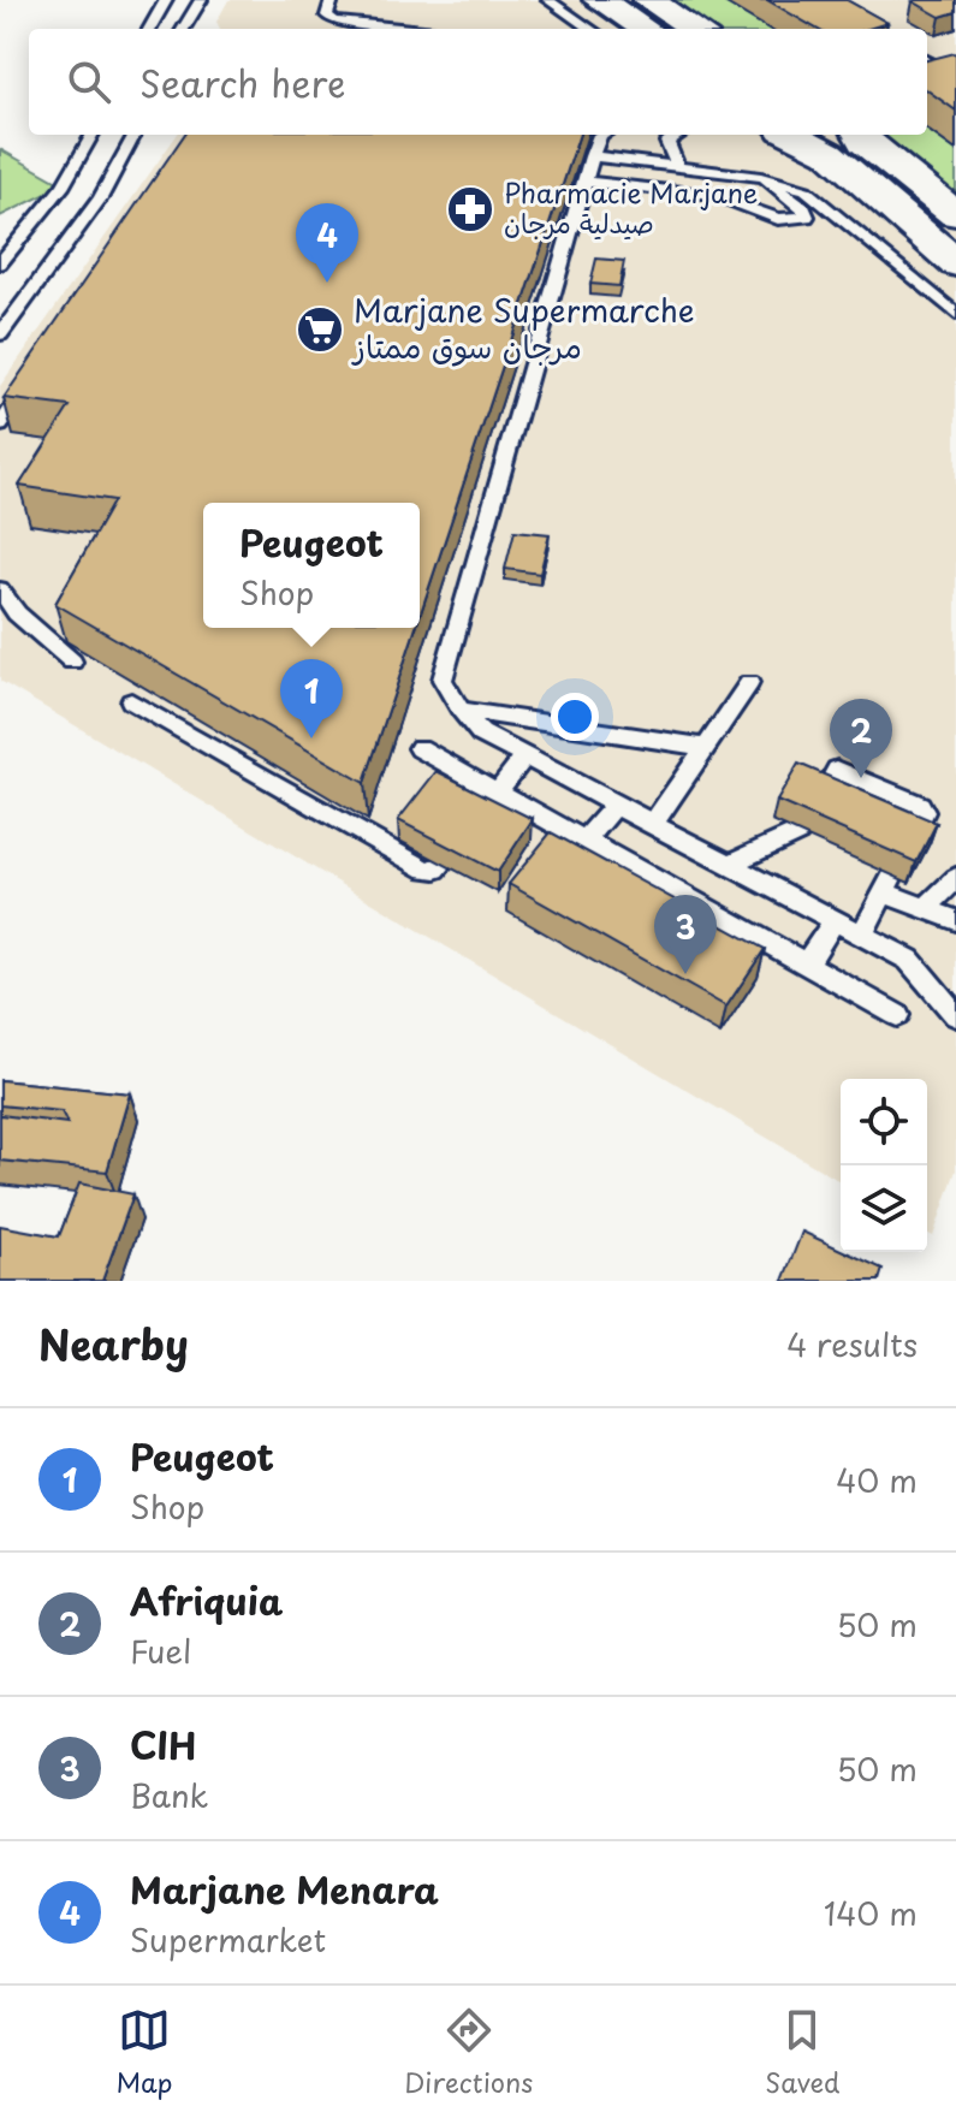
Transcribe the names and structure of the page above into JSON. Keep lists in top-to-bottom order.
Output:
{
  "places": {
    "pharmacy": ["Pharmacie Marjane صيدلية مرجان"],
    "supermarket": ["Marjane Supermarche مرجان سوق ممتاز"]
  },
  "page": {
    "search": "Search here",
    "pins": [
      "4",
      "1",
      "2",
      "3"
    ],
    "popup": ["Peugeot", "Shop"],
    "heading": ["Nearby", "4 results"],
    "list": [
      {
        "mark": "1",
        "name": "Peugeot",
        "note": "Shop",
        "value": "40 m"
      },
      {
        "mark": "2",
        "name": "Afriquia",
        "note": "Fuel",
        "value": "50 m"
      },
      {
        "mark": "3",
        "name": "CIH",
        "note": "Bank",
        "value": "50 m"
      },
      {
        "mark": "4",
        "name": "Marjane Menara",
        "note": "Supermarket",
        "value": "140 m"
      }
    ],
    "nav": ["Map", "Directions", "Saved"]
  }
}
